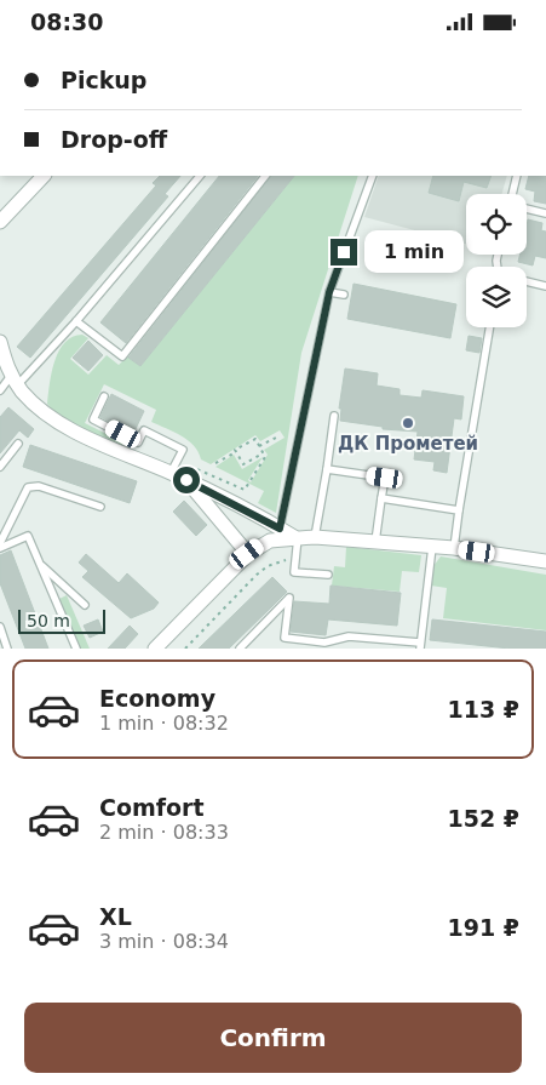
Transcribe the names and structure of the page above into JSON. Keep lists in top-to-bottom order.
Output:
{
  "places": ["ДК Прометей"],
  "scale_bar": "50 m",
  "page": {
    "status": "08:30",
    "banner": ["Pickup", "Drop-off"],
    "bubble": "1 min",
    "scale": "50 m",
    "list": [
      {
        "name": "Economy",
        "note": "1 min · 08:32",
        "value": "113 ₽"
      },
      {
        "name": "Comfort",
        "note": "2 min · 08:33",
        "value": "152 ₽"
      },
      {
        "name": "XL",
        "note": "3 min · 08:34",
        "value": "191 ₽"
      }
    ],
    "buttons": "Confirm"
  }
}
